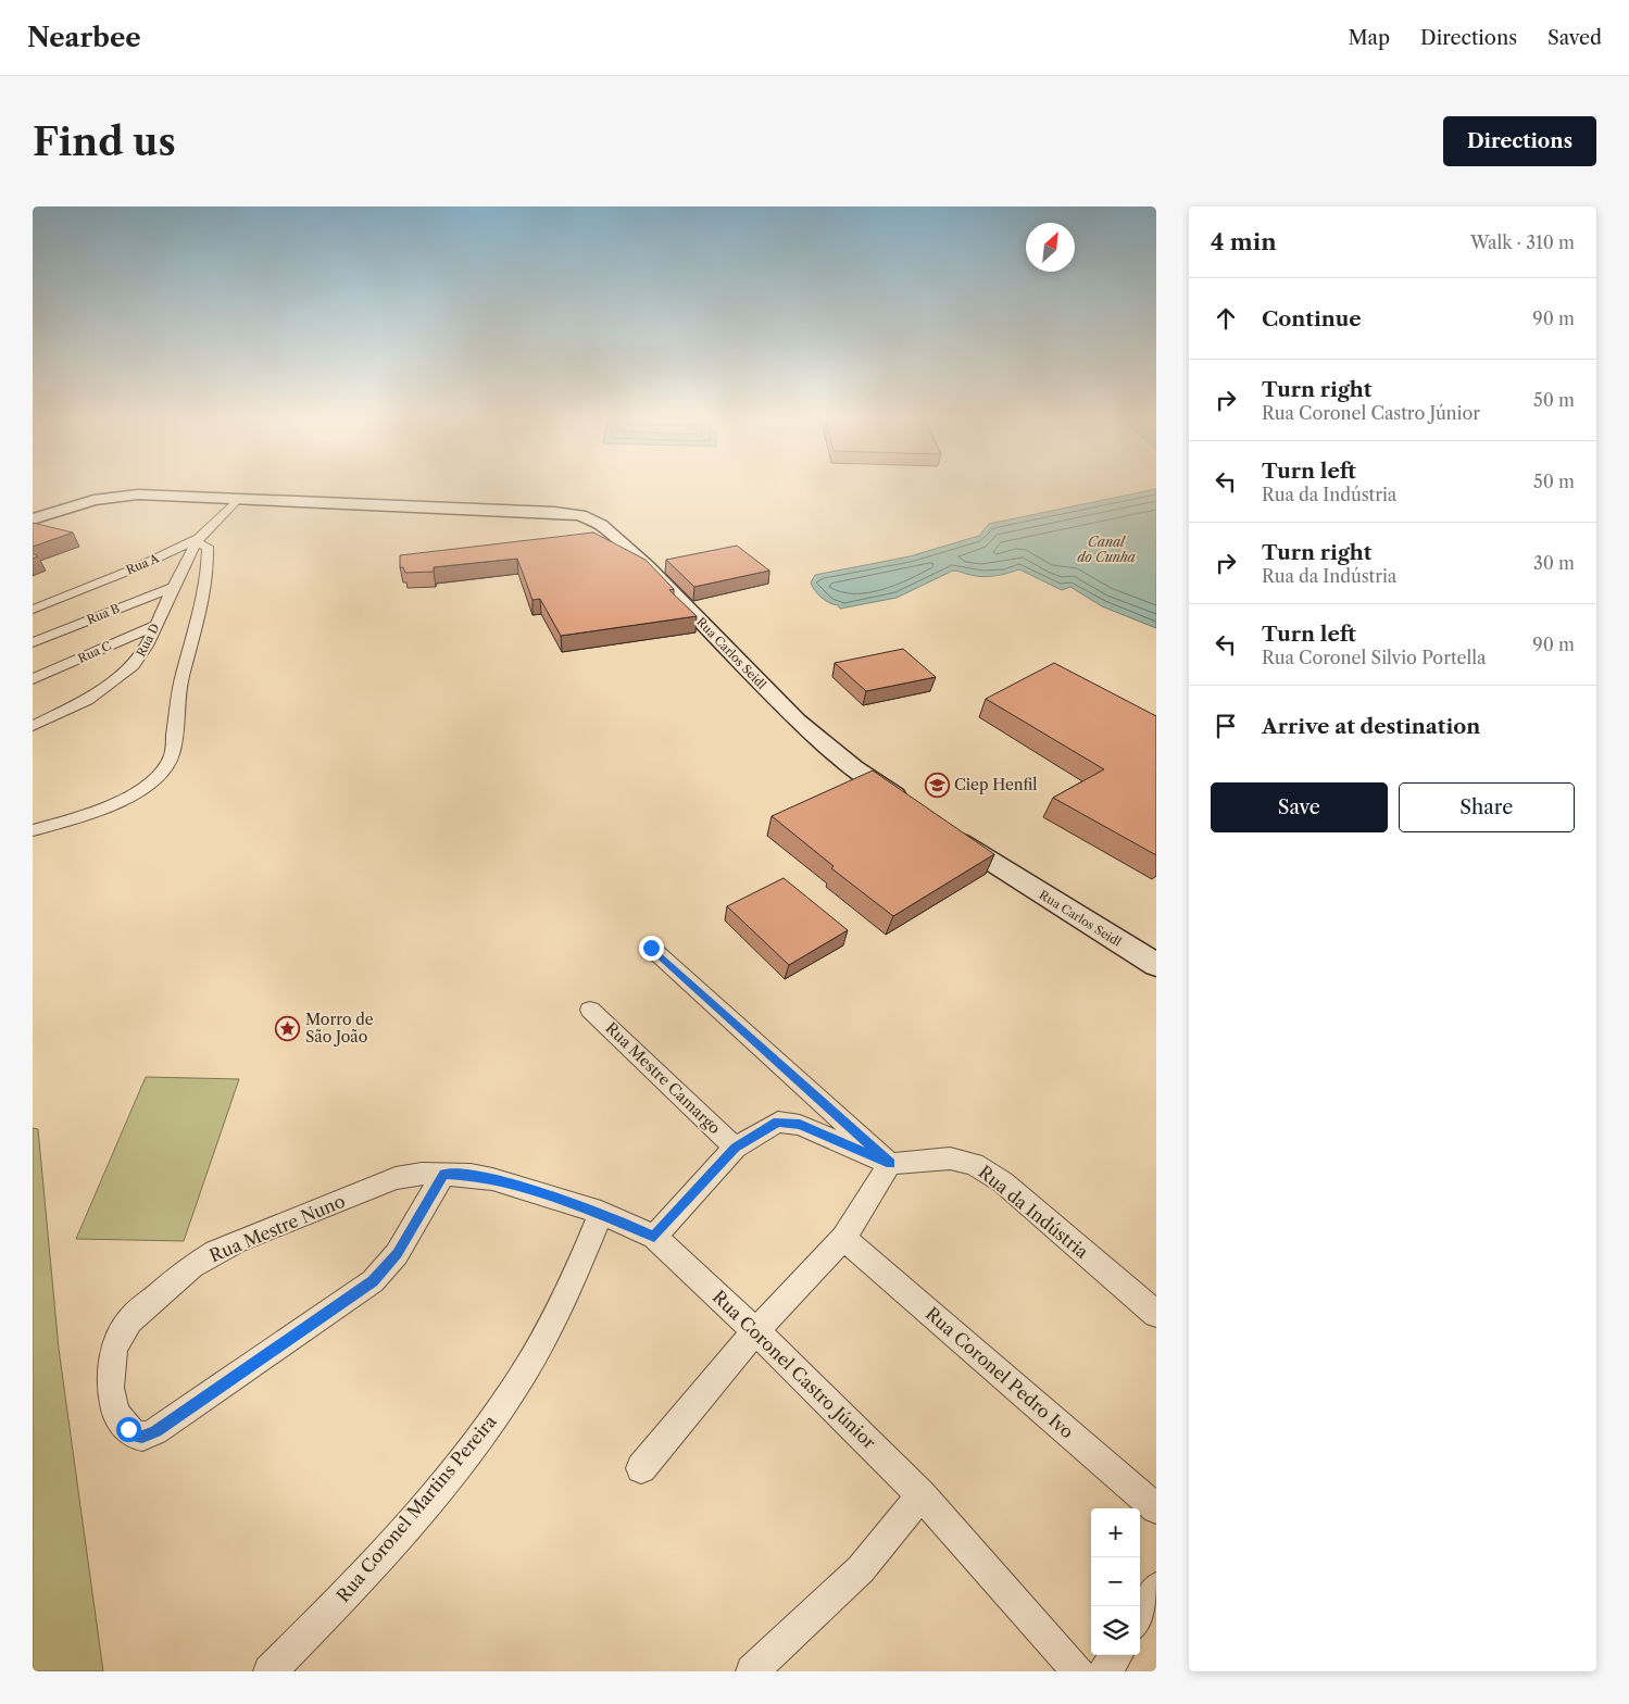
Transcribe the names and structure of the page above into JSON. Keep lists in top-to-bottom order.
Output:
{
  "streets": {
    "street": [
      "Rua A",
      "Rua B",
      "Rua D",
      "Rua C",
      "Rua Carlos Seidl",
      "Rua Mestre Camargo",
      "Rua da Indústria",
      "Rua Mestre Nuno",
      "Rua Coronel Castro Júnior",
      "Rua Coronel Pedro Ivo",
      "Rua Coronel Martins Pereira"
    ]
  },
  "crossings": [
    ["Rua A", "Rua D"],
    ["Rua A", "Rua Carlos Seidl"],
    ["Rua B", "Rua D"],
    ["Rua D", "Rua C"],
    ["Rua Mestre Camargo", "Rua da Indústria"],
    ["Rua da Indústria", "Rua Coronel Castro Júnior"],
    ["Rua Mestre Nuno", "Rua Coronel Castro Júnior"],
    ["Rua Coronel Castro Júnior", "Rua Coronel Martins Pereira"]
  ],
  "water": ["Canal do Cunha"],
  "places": {
    "school or university": ["Ciep Henfil"],
    "place": ["Morro de São João"]
  },
  "north": "top right",
  "page": {
    "header": "Nearbee",
    "nav": ["Map", "Directions", "Saved"],
    "buttons": [
      "Directions",
      ["Save", "Share"]
    ],
    "title": "Find us",
    "heading": ["4 min", "Walk · 310 m"],
    "list": [
      ["Continue", "90 m"],
      ["Turn right", "Rua Coronel Castro Júnior", "50 m"],
      ["Turn left", "Rua da Indústria", "50 m"],
      ["Turn right", "Rua da Indústria", "30 m"],
      ["Turn left", "Rua Coronel Silvio Portella", "90 m"],
      "Arrive at destination"
    ],
    "map_buttons": ["+", "−"]
  }
}
